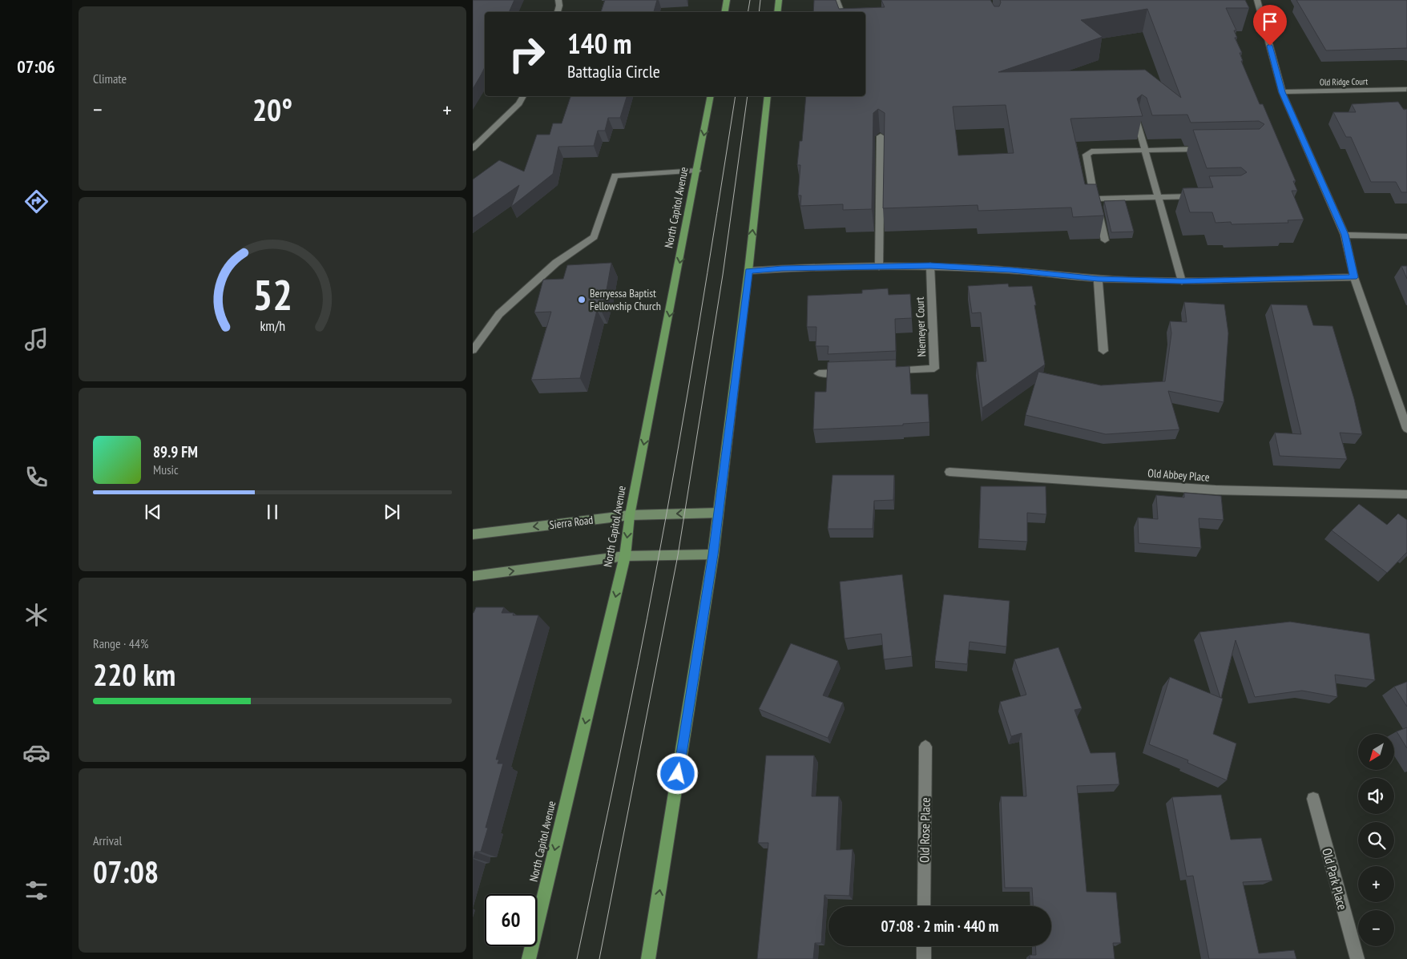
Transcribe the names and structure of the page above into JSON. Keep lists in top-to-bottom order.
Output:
{
  "streets": {
    "main road": ["North Capitol Avenue"],
    "street": [
      "Old Ridge Court",
      "Niemeyer Court",
      "Old Abbey Place",
      "Sierra Road",
      "Old Rose Place",
      "Old Park Place"
    ]
  },
  "crossings": [
    ["North Capitol Avenue", "Sierra Road"]
  ],
  "places": ["Berryessa Baptist Fellowship Church"],
  "north": "bottom left",
  "page": {
    "tabs": "07:06",
    "tile": [
      "Climate",
      ["Range · 44%", "220 km"],
      ["Arrival", "07:08"]
    ],
    "turn": ["140 m", "Battaglia Circle"],
    "heat": ["−", "20°", "+"],
    "song": ["89.9 FM", "Music"],
    "map_buttons": ["+", "−"],
    "limit": "60",
    "trip": "07:08 · 2 min · 440 m",
    "gauge": ["52", "km/h"]
  }
}
